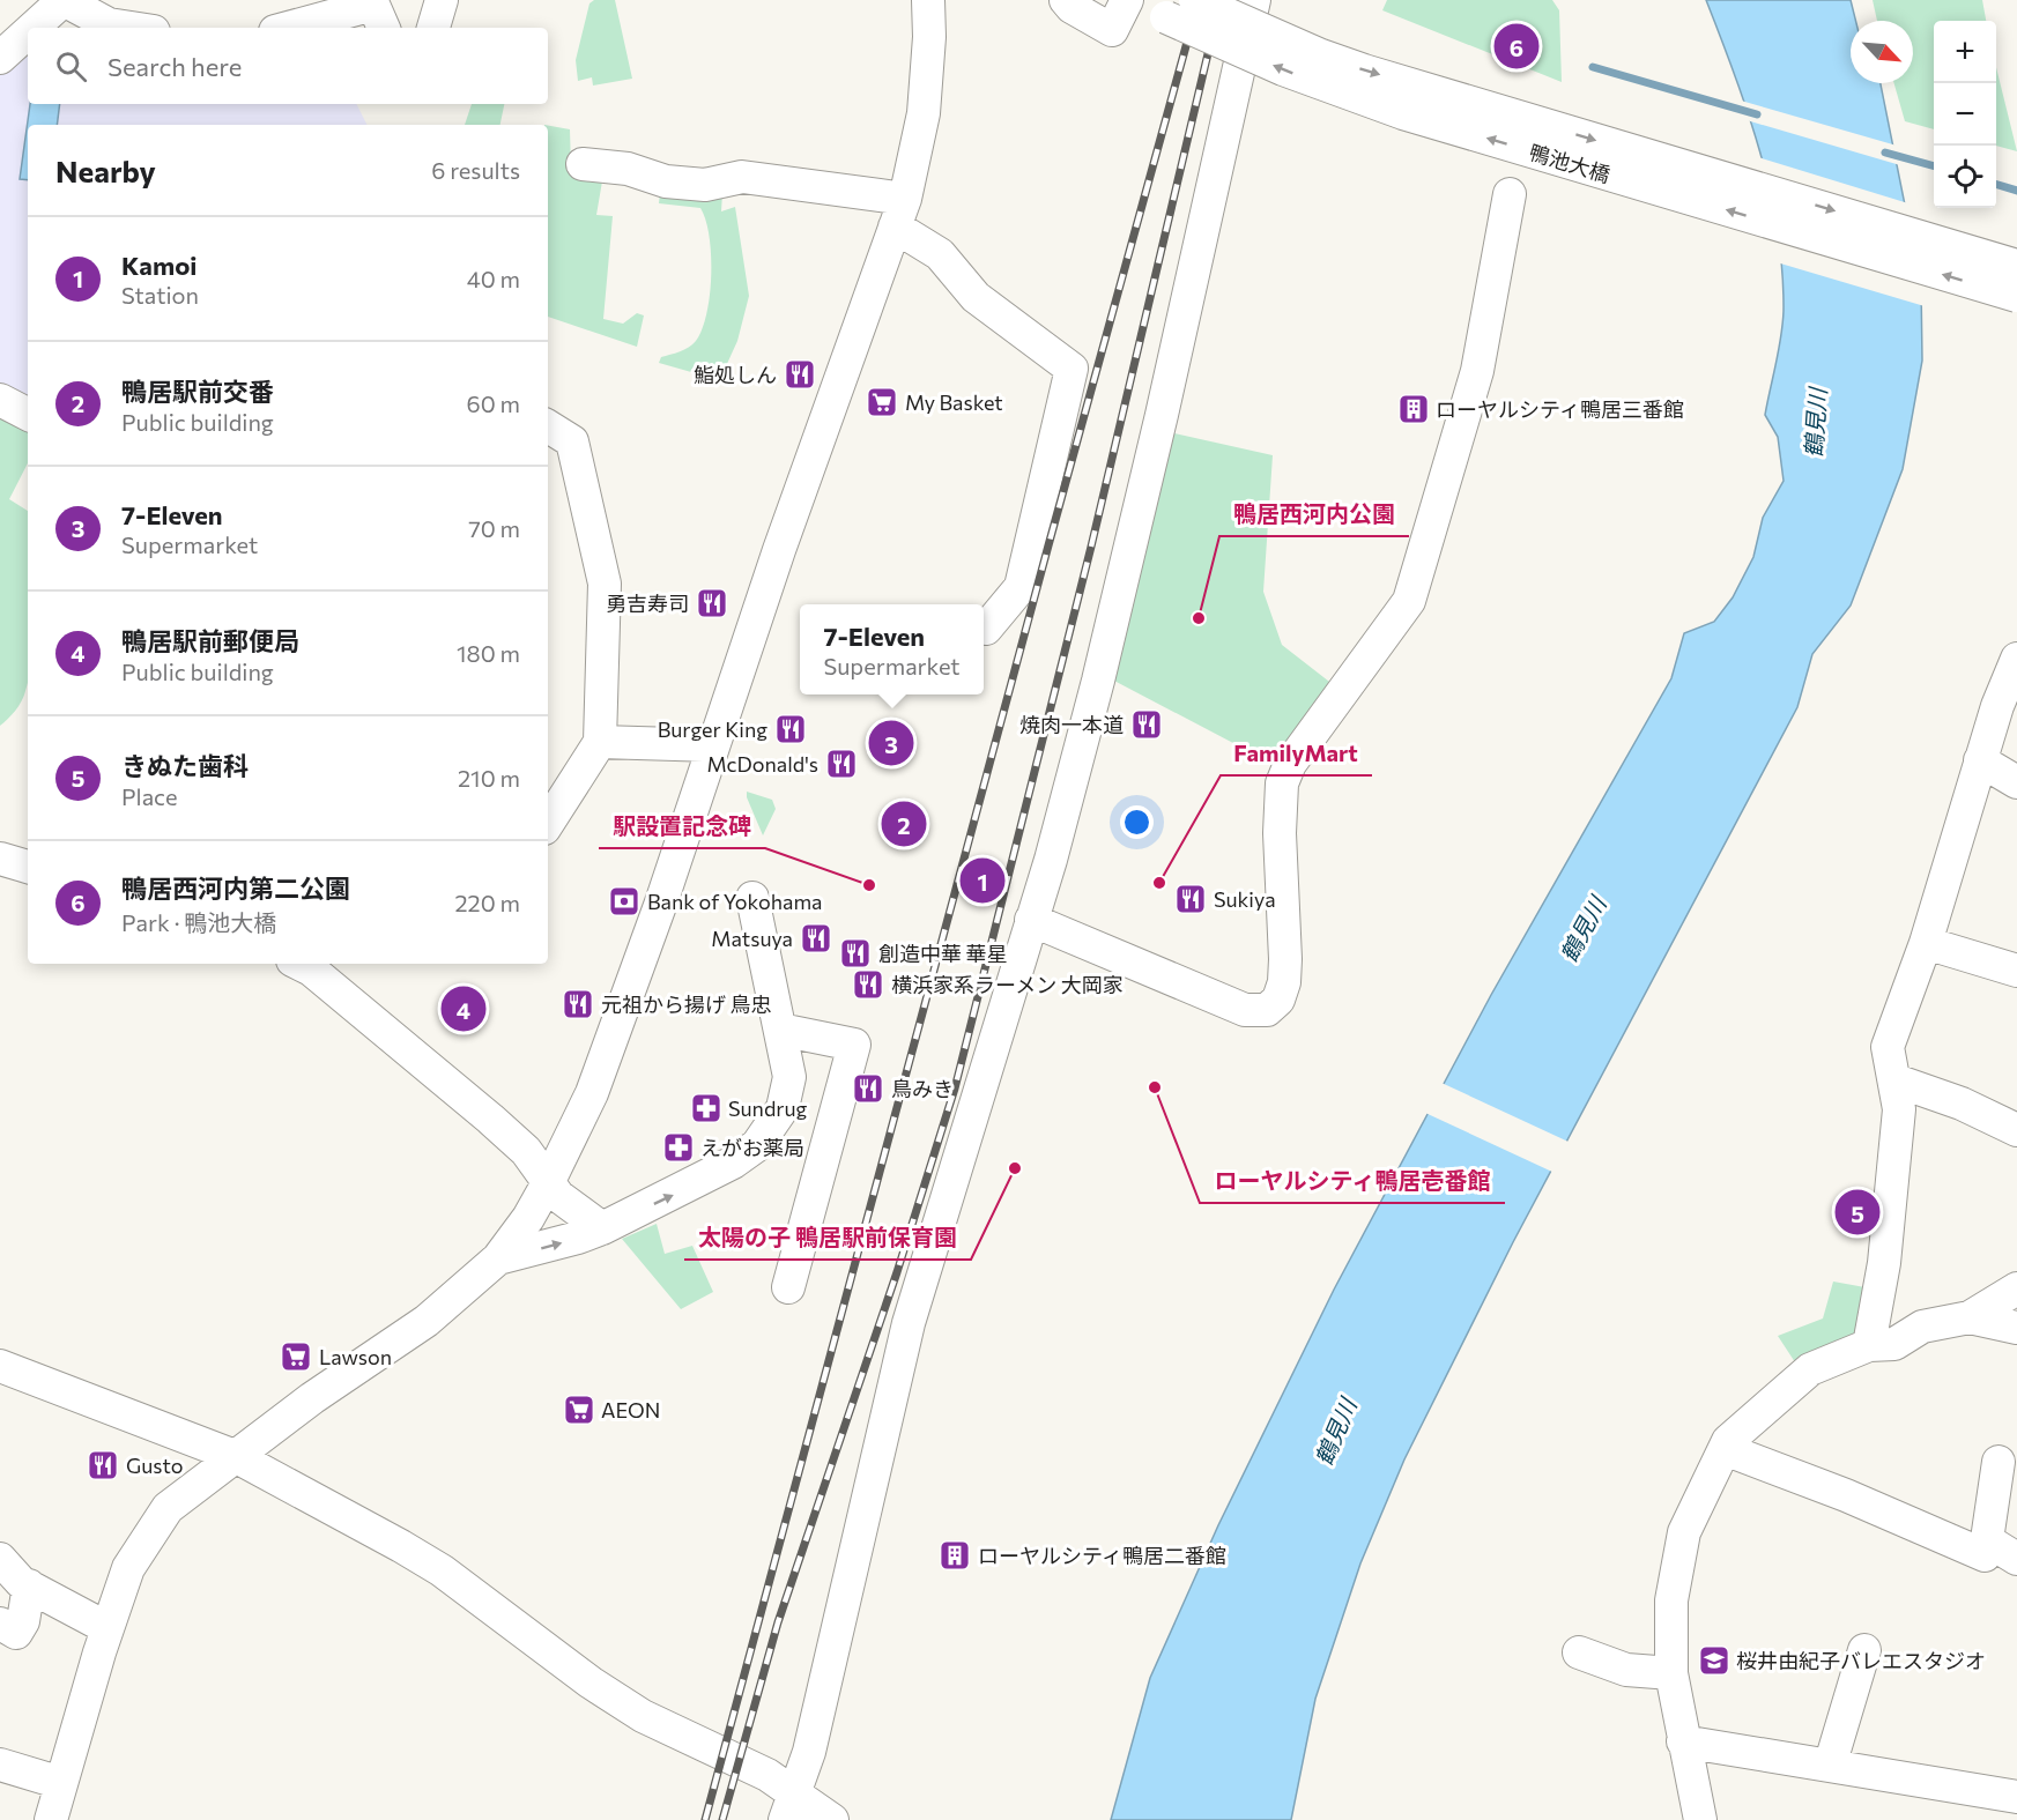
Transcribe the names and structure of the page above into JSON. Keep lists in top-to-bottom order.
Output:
{
  "streets": {
    "street": ["鴨池大橋"]
  },
  "water": ["鶴見川"],
  "places": {
    "restaurant": [
      "鮨処しん",
      "勇吉寿司",
      "焼肉一本道",
      "Burger King",
      "McDonald's",
      "Sukiya",
      "Matsuya",
      "創造中華 華星",
      "横浜家系ラーメン 大岡家",
      "元祖から揚げ 鳥忠",
      "鳥みき",
      "Gusto"
    ],
    "supermarket": ["My Basket", "Lawson", "AEON"],
    "building": ["ローヤルシティ鴨居三番館", "ローヤルシティ鴨居二番館"],
    "other": [
      "鴨居西河内公園",
      "FamilyMart",
      "駅設置記念碑",
      "ローヤルシティ鴨居壱番館",
      "太陽の子 鴨居駅前保育園"
    ],
    "bank": ["Bank of Yokohama"],
    "pharmacy": ["Sundrug", "えがお薬局"],
    "school or university": ["桜井由紀子バレエスタジオ"]
  },
  "north": "bottom right",
  "page": {
    "map_buttons": ["+", "−"],
    "pins": [
      "6",
      "3",
      "2",
      "1",
      "4",
      "5"
    ],
    "search": "Search here",
    "heading": ["Nearby", "6 results"],
    "list": [
      {
        "mark": "1",
        "name": "Kamoi",
        "note": "Station",
        "value": "40 m"
      },
      {
        "mark": "2",
        "name": "鴨居駅前交番",
        "note": "Public building",
        "value": "60 m"
      },
      {
        "mark": "3",
        "name": "7-Eleven",
        "note": "Supermarket",
        "value": "70 m"
      },
      {
        "mark": "4",
        "name": "鴨居駅前郵便局",
        "note": "Public building",
        "value": "180 m"
      },
      {
        "mark": "5",
        "name": "きぬた歯科",
        "note": "Place",
        "value": "210 m"
      },
      {
        "mark": "6",
        "name": "鴨居西河内第二公園",
        "note": "Park · 鴨池大橋",
        "value": "220 m"
      }
    ],
    "popup": ["7-Eleven", "Supermarket"]
  }
}
